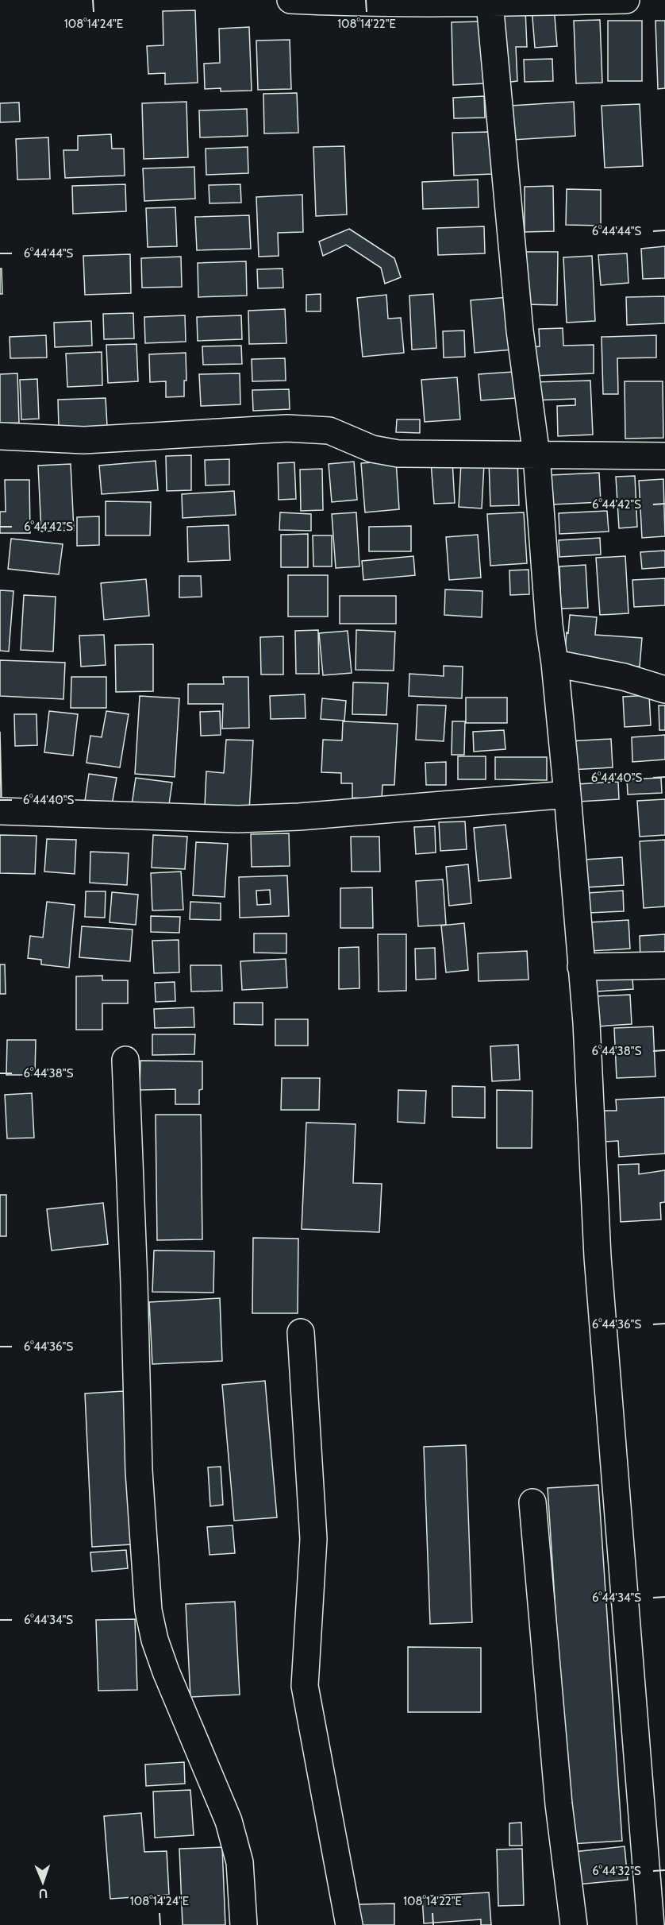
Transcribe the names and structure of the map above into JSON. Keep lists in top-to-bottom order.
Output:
{
  "north": "bottom",
  "coordinates": [
    "108°14'24\"E",
    "108°14'22\"E",
    "6°44'44\"S",
    "6°44'42\"S",
    "6°44'40\"S",
    "6°44'38\"S",
    "6°44'36\"S",
    "6°44'34\"S",
    "6°44'32\"S"
  ]
}
